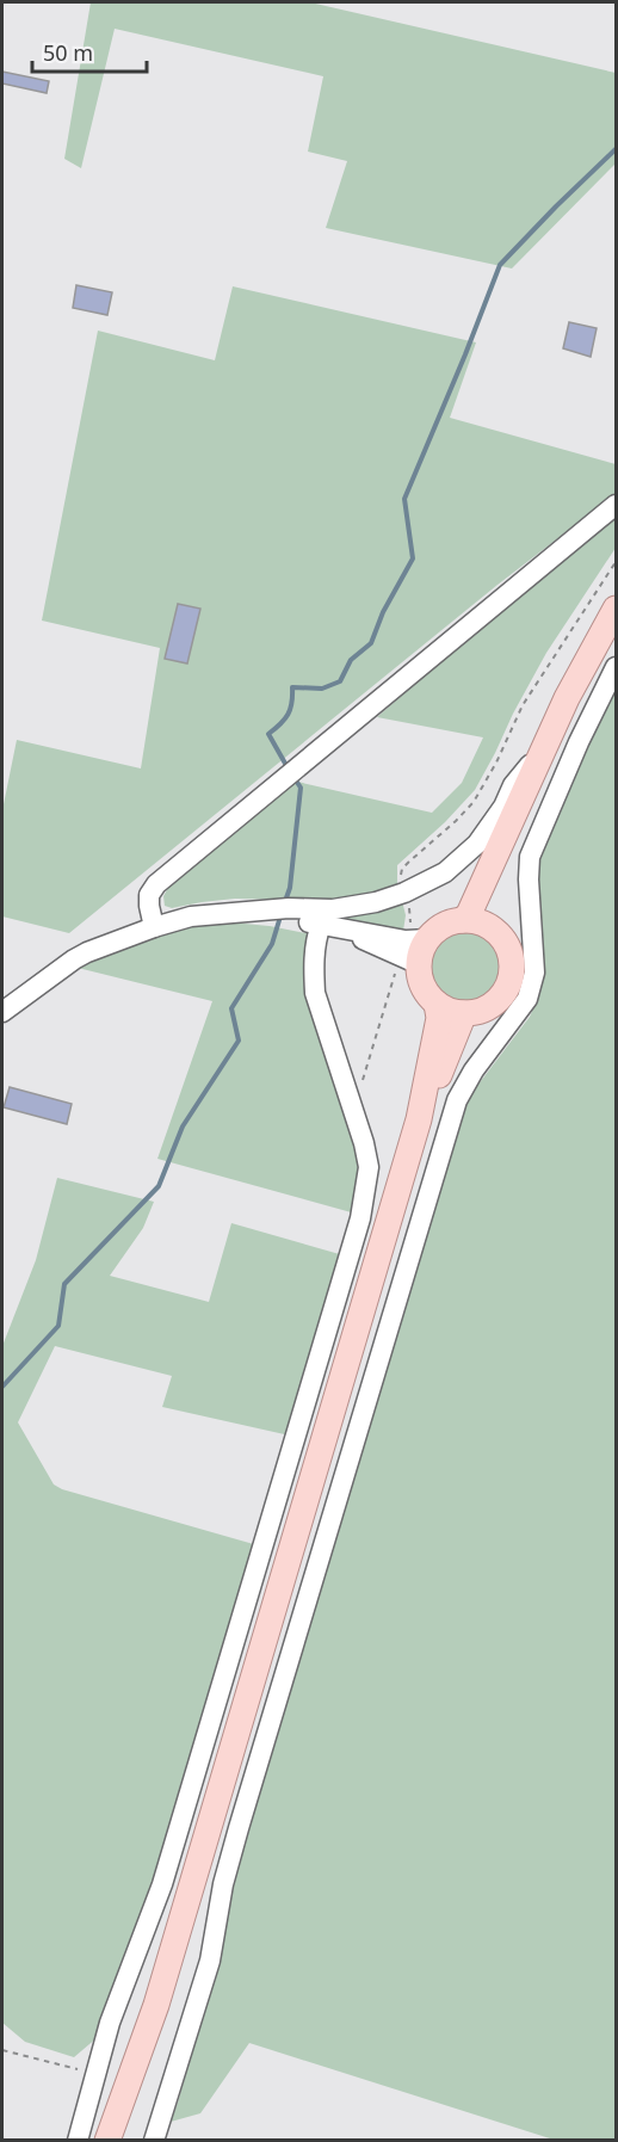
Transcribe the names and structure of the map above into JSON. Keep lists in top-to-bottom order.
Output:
{
  "scale_bar": "50 m"
}
